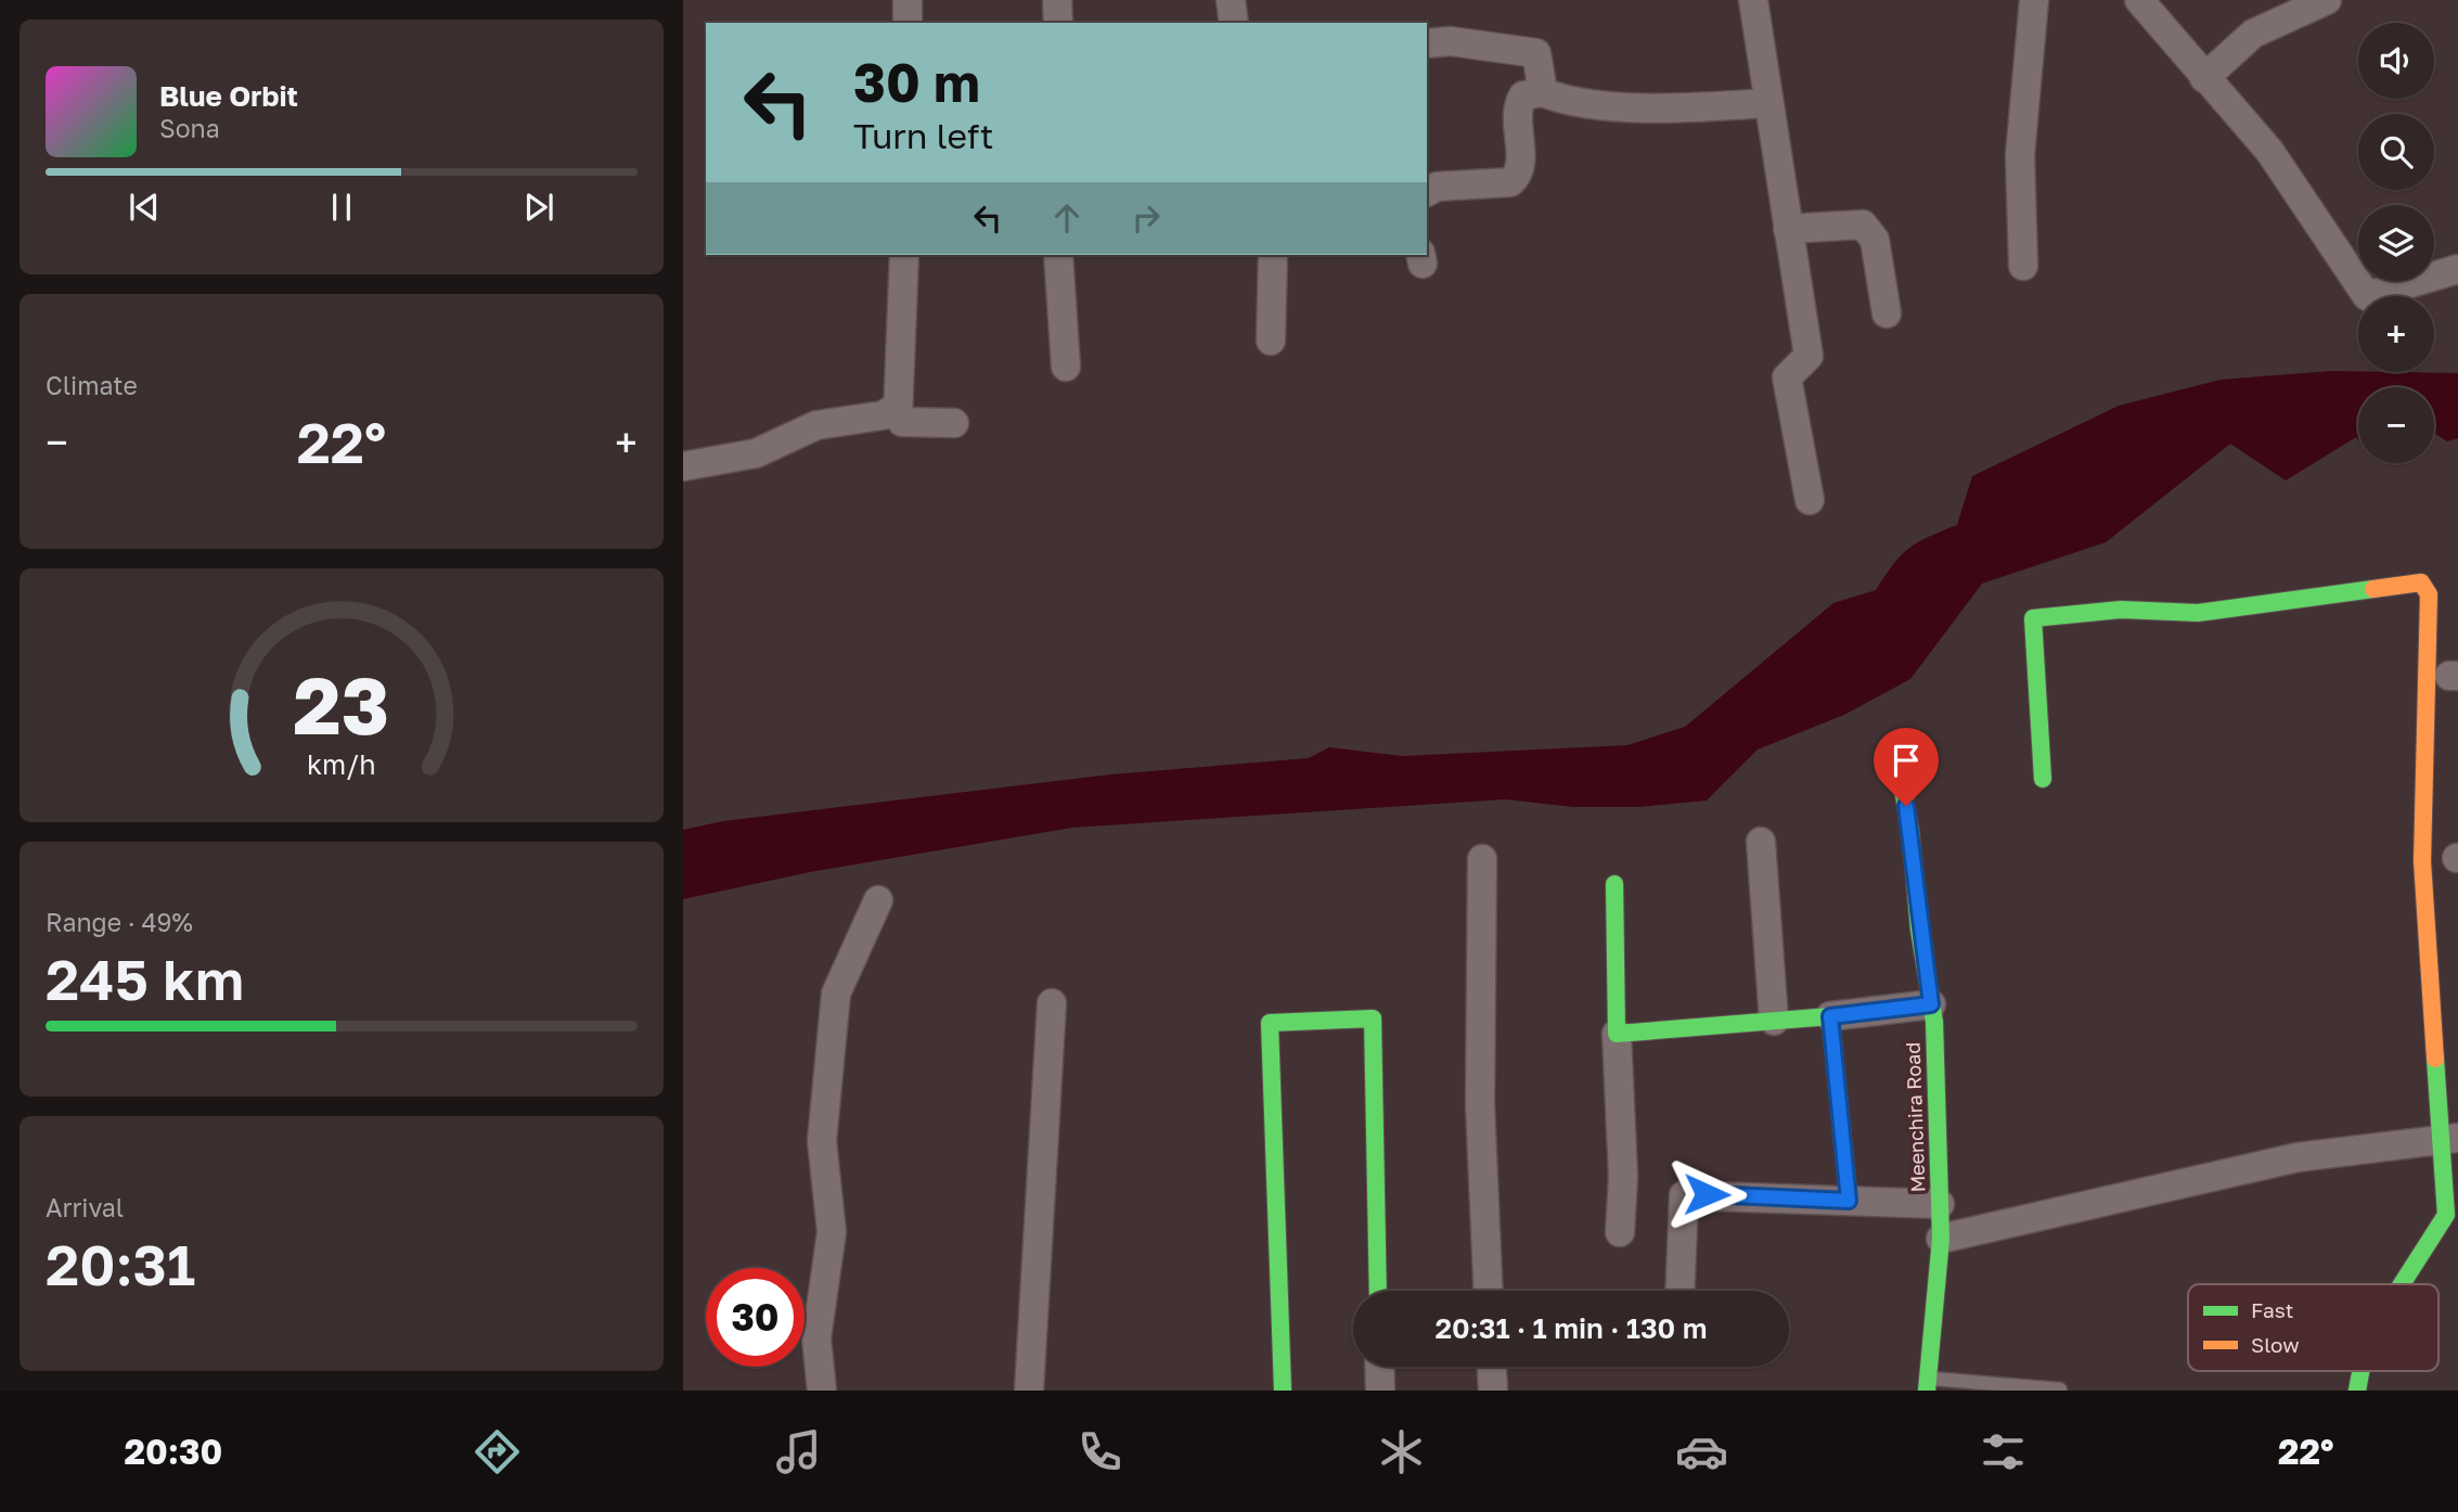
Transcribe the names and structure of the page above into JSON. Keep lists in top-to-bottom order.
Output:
{
  "streets": {
    "street": ["Meenchira Road"]
  },
  "legend": ["Fast", "Slow"],
  "page": {
    "map_buttons": ["+", "−"],
    "turn": ["30 m", "Turn left"],
    "song": ["Blue Orbit", "Sona"],
    "tile": [
      "Climate",
      ["Range · 49%", "245 km"],
      ["Arrival", "20:31"]
    ],
    "heat": ["−", "22°", "+"],
    "limit": "30",
    "trip": "20:31 · 1 min · 130 m",
    "tabs": ["20:30", "22°"],
    "gauge": ["23", "km/h"]
  }
}
